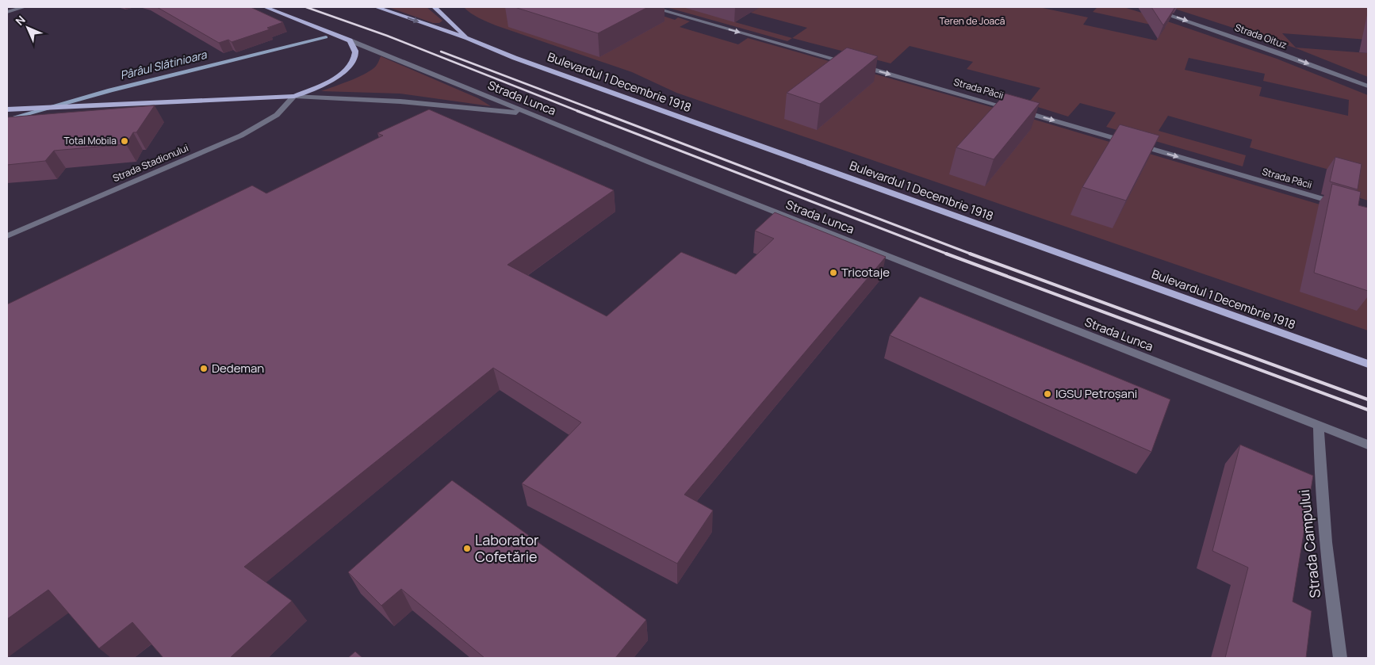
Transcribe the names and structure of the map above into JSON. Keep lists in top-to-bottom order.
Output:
{
  "streets": {
    "main road": ["Bulevardul 1 Decembrie 1918", "Strada Lunca"],
    "street": [
      "Strada Oituz",
      "Strada Păcii",
      "Strada Stadionului",
      "Strada Campului"
    ]
  },
  "crossings": [
    ["Strada Lunca", "Strada Campului"]
  ],
  "one_way": ["Strada Oituz", "Strada Păcii"],
  "water": ["Pârâul Slătinioara"],
  "parks": ["Teren de Joacă"],
  "places": [
    "Total Mobila",
    "Tricotaje",
    "Dedeman",
    "IGSU Petroșani",
    "Laborator Cofetărie"
  ],
  "north": "top left"
}
